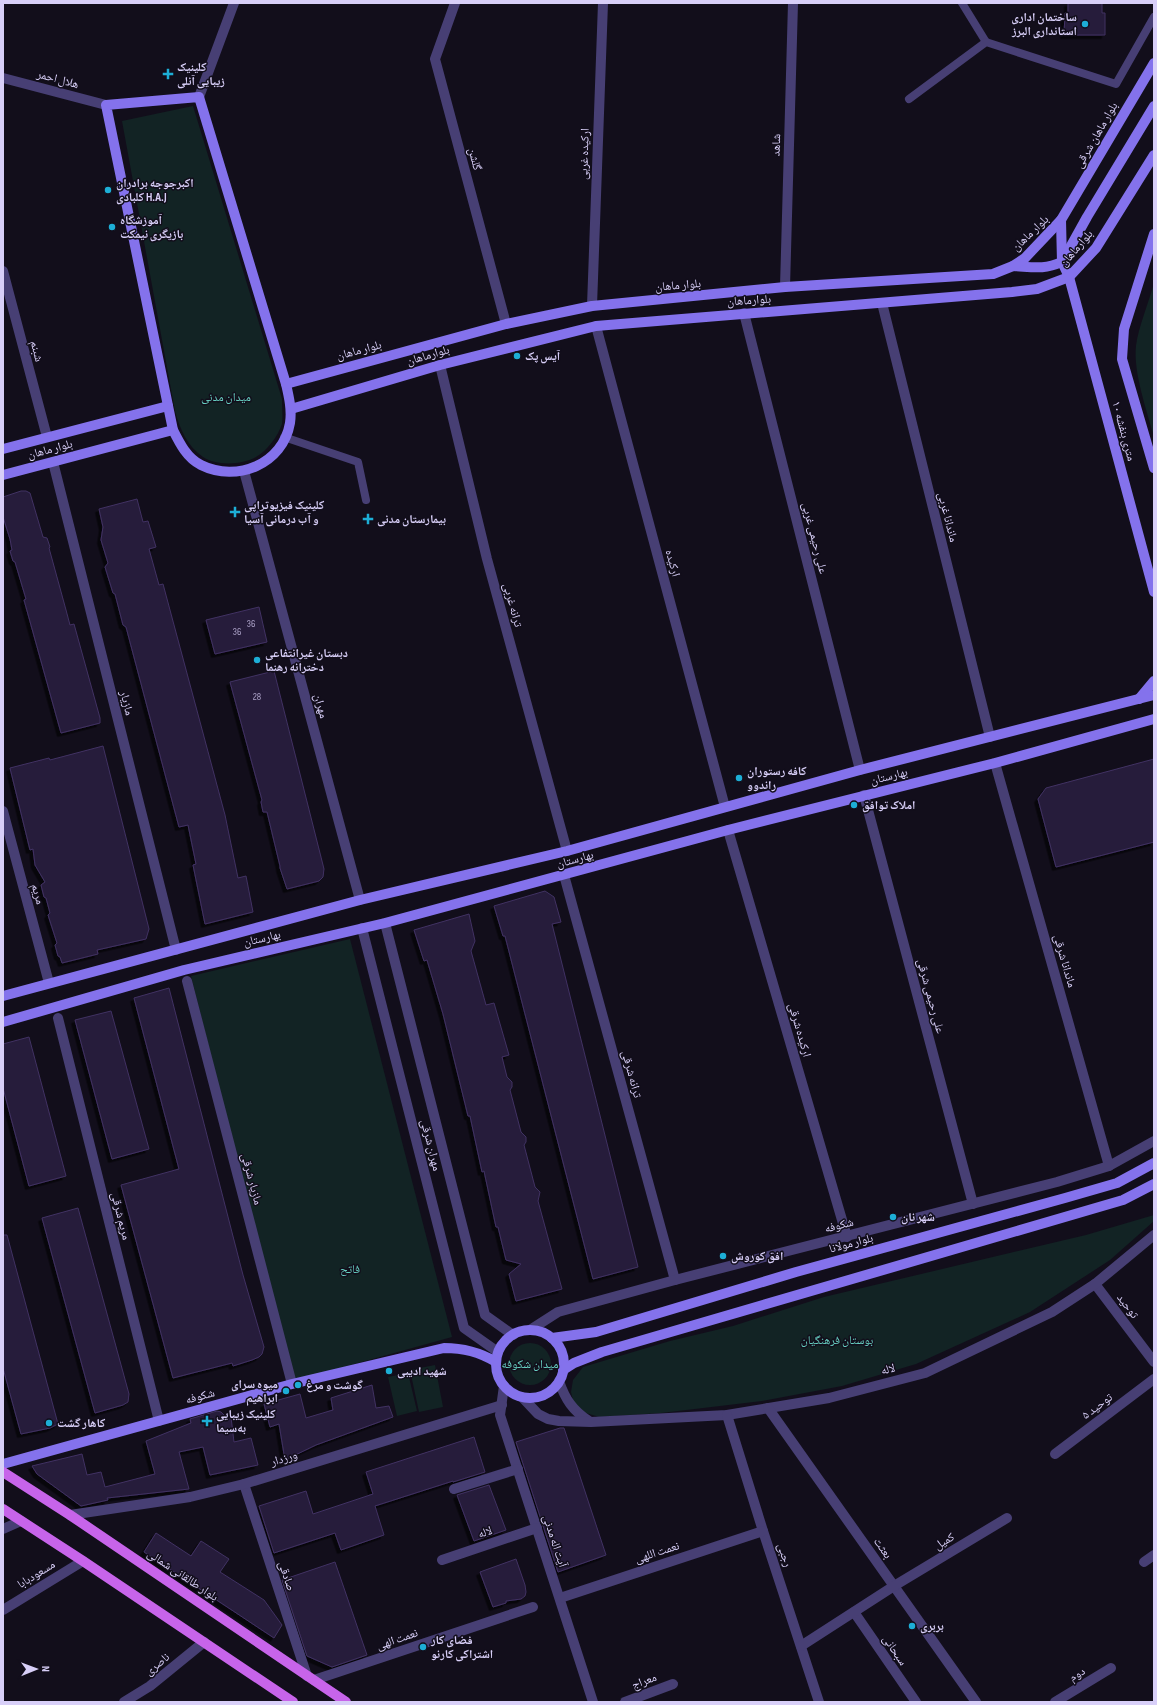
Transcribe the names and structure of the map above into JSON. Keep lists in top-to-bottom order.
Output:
{
  "streets": {
    "main road": [
      "بلوار ماهان شرقی",
      "بلوار ماهان",
      "بلوارماهان",
      "۱۰ متری بنفشه",
      "بهارستان",
      "شکوفه",
      "بلوار مولانا",
      "بلوار طالقانی شمالی"
    ],
    "street": [
      "هلال احمر",
      "شاهد",
      "ارکیده غربی",
      "گلشن",
      "شبنم",
      "ماندانا غربی",
      "علی رحیمی غربی",
      "ارکیده",
      "ترانه غربی",
      "مازیار",
      "مهران",
      "مریم",
      "ماندانا شرقی",
      "علی رحیمی شرقی",
      "ارکیده شرقی",
      "ترانه شرقی",
      "مهران شرقی",
      "مازیار شرقی",
      "مریم شرقی",
      "توحید",
      "لاله",
      "توحید ۵",
      "ورزدار",
      "آیت اله مدنی",
      "کمیل",
      "بعثت",
      "نعمت اللهی",
      "رجبی",
      "مسعودبابا",
      "صادقی",
      "نعمت الهی",
      "سبحانی",
      "ناصری",
      "دوم",
      "معراج"
    ]
  },
  "crossings": [
    ["بلوار ماهان شرقی", "بلوار ماهان"],
    ["شاهد", "بلوار ماهان"],
    ["ارکیده غربی", "بلوار ماهان"],
    ["گلشن", "بلوار ماهان"],
    ["بلوار ماهان", "شبنم"],
    ["بلوار ماهان", "مازیار"],
    ["بلوارماهان", "۱۰ متری بنفشه"],
    ["بلوارماهان", "ماندانا غربی"],
    ["بلوارماهان", "علی رحیمی غربی"],
    ["بلوارماهان", "ارکیده"],
    ["بلوارماهان", "ترانه غربی"],
    ["ماندانا غربی", "بهارستان"],
    ["علی رحیمی غربی", "بهارستان"],
    ["ارکیده", "بهارستان"],
    ["ترانه غربی", "بهارستان"],
    ["مازیار", "بهارستان"],
    ["مهران", "بهارستان"],
    ["بهارستان", "مریم"],
    ["بهارستان", "ماندانا شرقی"],
    ["بهارستان", "علی رحیمی شرقی"],
    ["بهارستان", "ارکیده شرقی"],
    ["بهارستان", "ترانه شرقی"],
    ["بهارستان", "مهران شرقی"],
    ["ماندانا شرقی", "شکوفه"],
    ["علی رحیمی شرقی", "شکوفه"],
    ["ارکیده شرقی", "شکوفه"],
    ["ترانه شرقی", "شکوفه"],
    ["مهران شرقی", "شکوفه"],
    ["مهران شرقی", "بلوار مولانا"],
    ["مهران شرقی", "لاله"],
    ["مهران شرقی", "آیت اله مدنی"],
    ["مازیار شرقی", "شکوفه"],
    ["مریم شرقی", "شکوفه"],
    ["شکوفه", "بلوار مولانا"],
    ["شکوفه", "لاله"],
    ["شکوفه", "آیت اله مدنی"],
    ["بلوار مولانا", "لاله"],
    ["بلوار مولانا", "آیت اله مدنی"],
    ["توحید", "لاله"],
    ["لاله", "آیت اله مدنی"],
    ["لاله", "بعثت"],
    ["لاله", "رجبی"],
    ["ورزدار", "آیت اله مدنی"],
    ["ورزدار", "بلوار طالقانی شمالی"],
    ["ورزدار", "صادقی"],
    ["آیت اله مدنی", "نعمت اللهی"],
    ["کمیل", "بعثت"],
    ["کمیل", "رجبی"],
    ["کمیل", "سبحانی"],
    ["نعمت اللهی", "رجبی"],
    ["بلوار طالقانی شمالی", "صادقی"],
    ["بلوار طالقانی شمالی", "نعمت الهی"],
    ["صادقی", "نعمت الهی"]
  ],
  "parks": [
    "میدان مدنی",
    "فاتح",
    "بوستان فرهنگیان",
    "میدان شکوفه"
  ],
  "places": {
    "other": [
      "ساختمان اداری استانداری البرز",
      "اکبرجوجه برادران کلبادی H.A.J",
      "آموزشگاه بازیگری نیمکت",
      "آیس پک",
      "دبستان غیرانتفاعی دخترانه رهنما",
      "کافه رستوران راندوو",
      "املاک توافق",
      "شهر نان",
      "افق کوروش",
      "شهید ادیبی",
      "گوشت و مرغ",
      "میوه سرای ابراهیم",
      "کاهار گشت",
      "بربری",
      "فضای کار اشتراکی کارنو"
    ],
    "health": [
      "کلینیک زیبایی آنلی",
      "کلینیک فیزیوتراپی و آب درمانی آسیا",
      "بیمارستان مدنی",
      "کلینیک زیبایی به‌سیما"
    ]
  },
  "house_numbers": ["36", "36", "28"],
  "north": "right"
}
